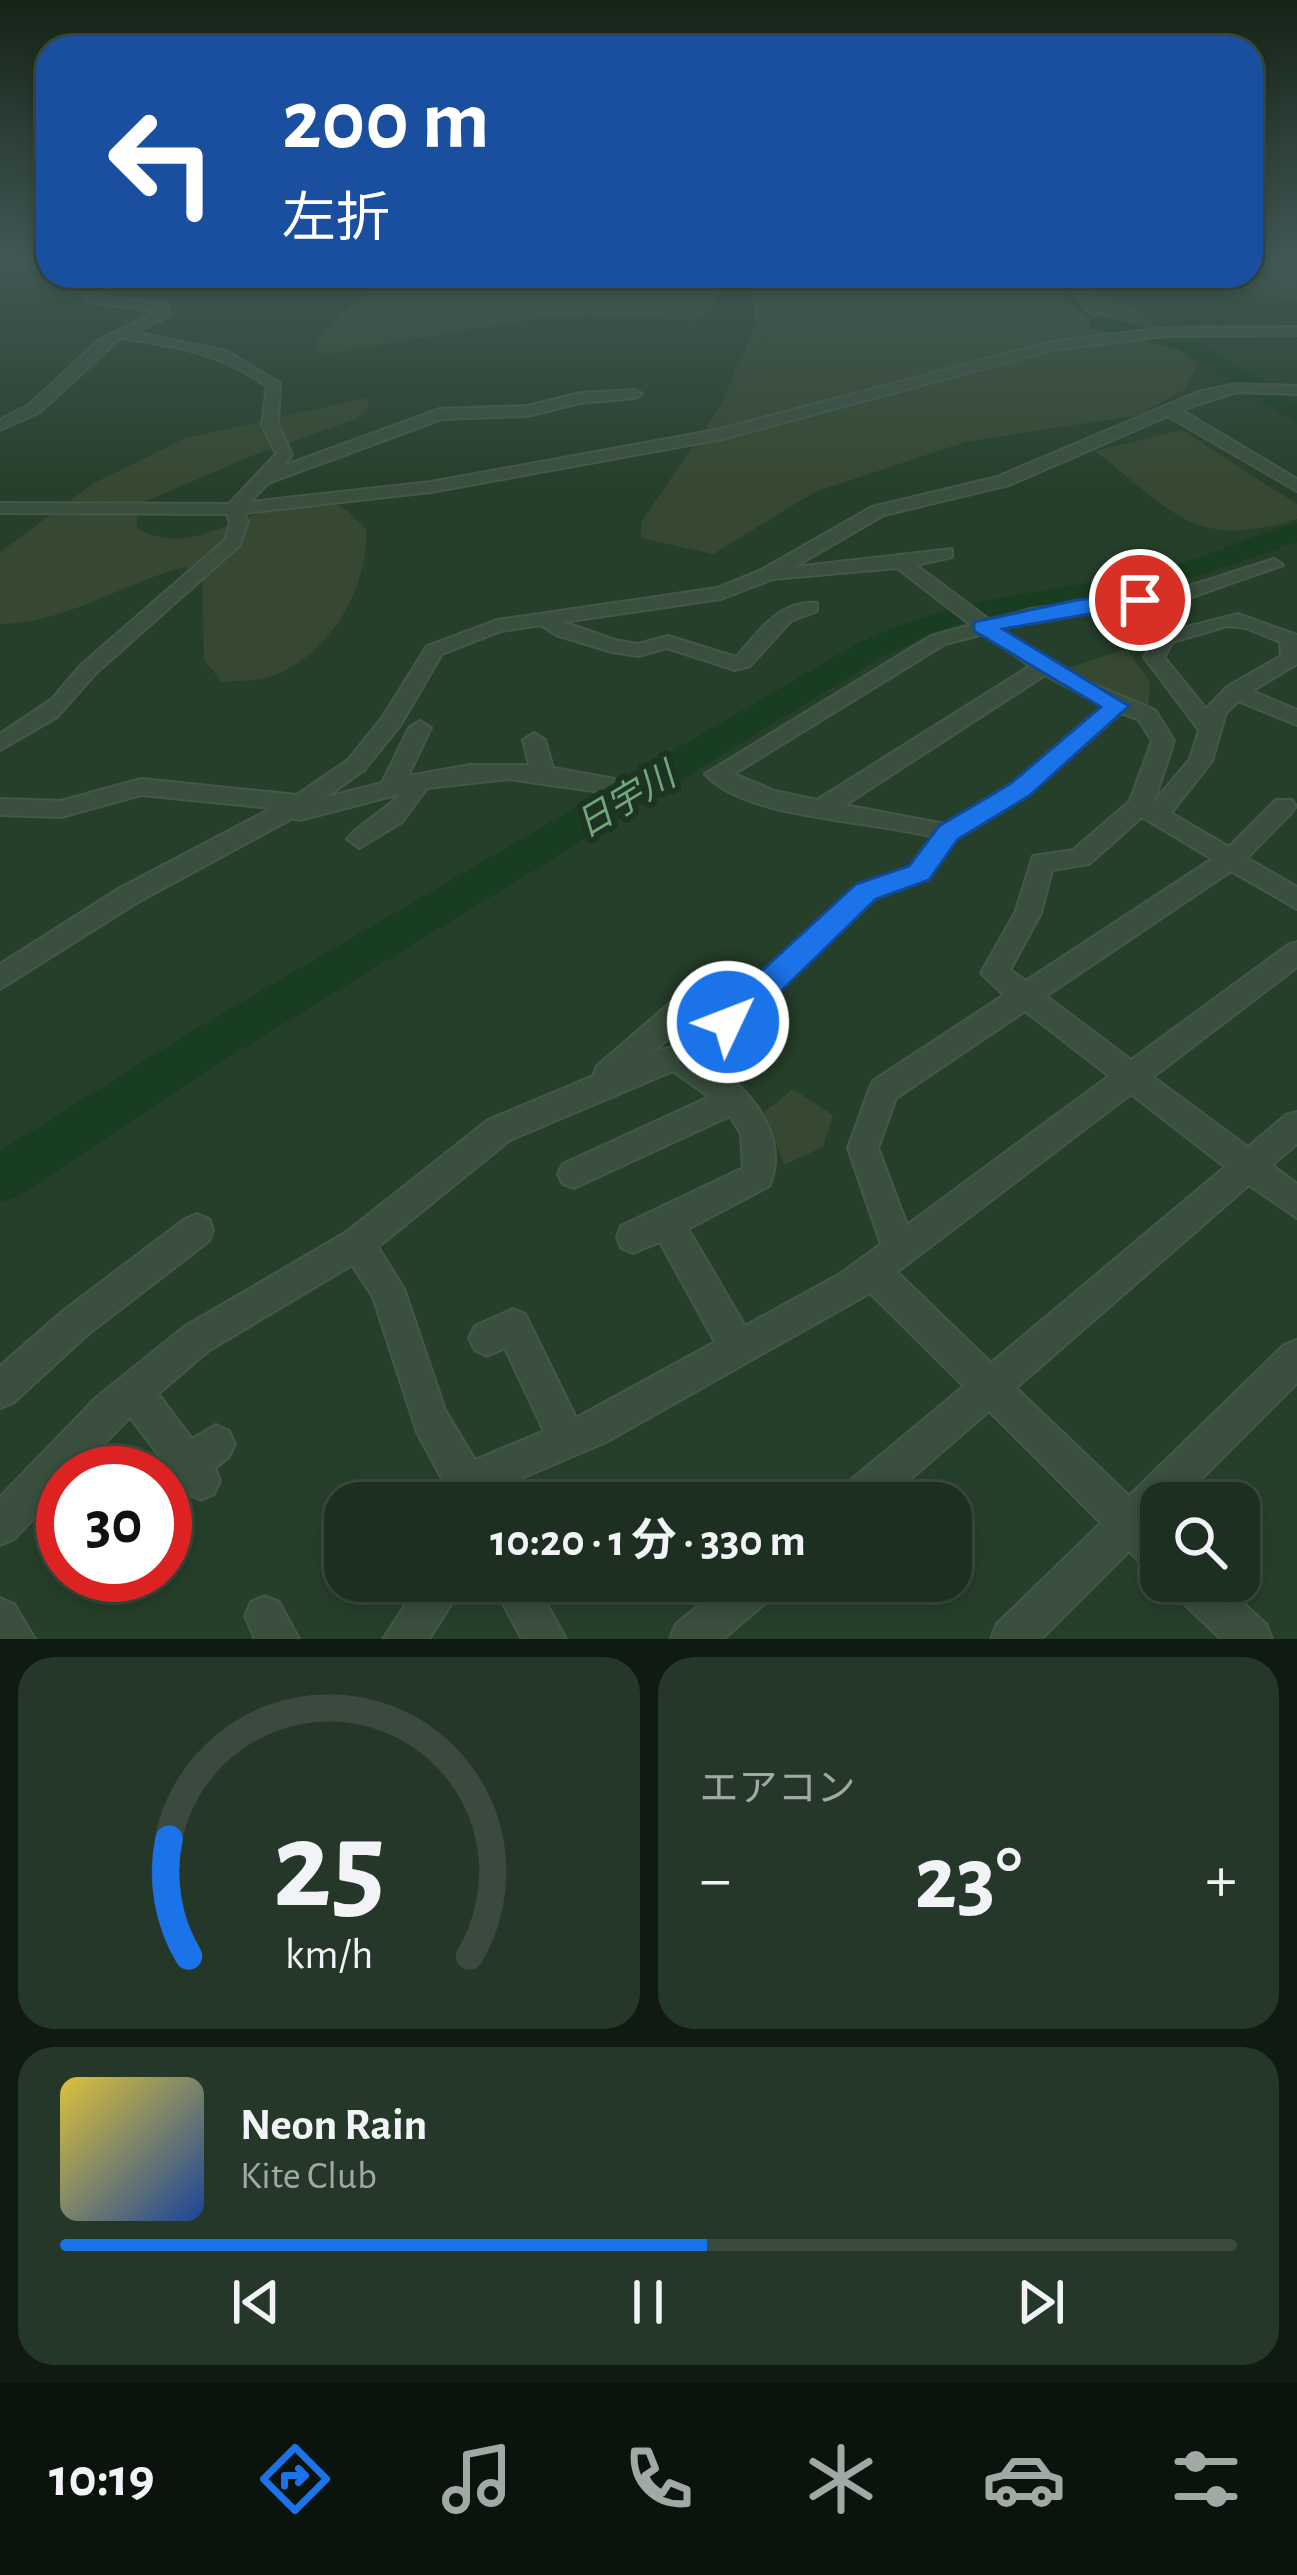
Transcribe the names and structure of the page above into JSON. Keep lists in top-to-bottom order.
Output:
{
  "water": ["日宇川"],
  "page": {
    "turn": ["200 m", "左折"],
    "limit": "30",
    "trip": "10:20 · 1 分 · 330 m",
    "tile": "エアコン",
    "heat": ["−", "23°", "+"],
    "song": ["Neon Rain", "Kite Club"],
    "tabs": "10:19",
    "gauge": ["25", "km/h"]
  }
}
